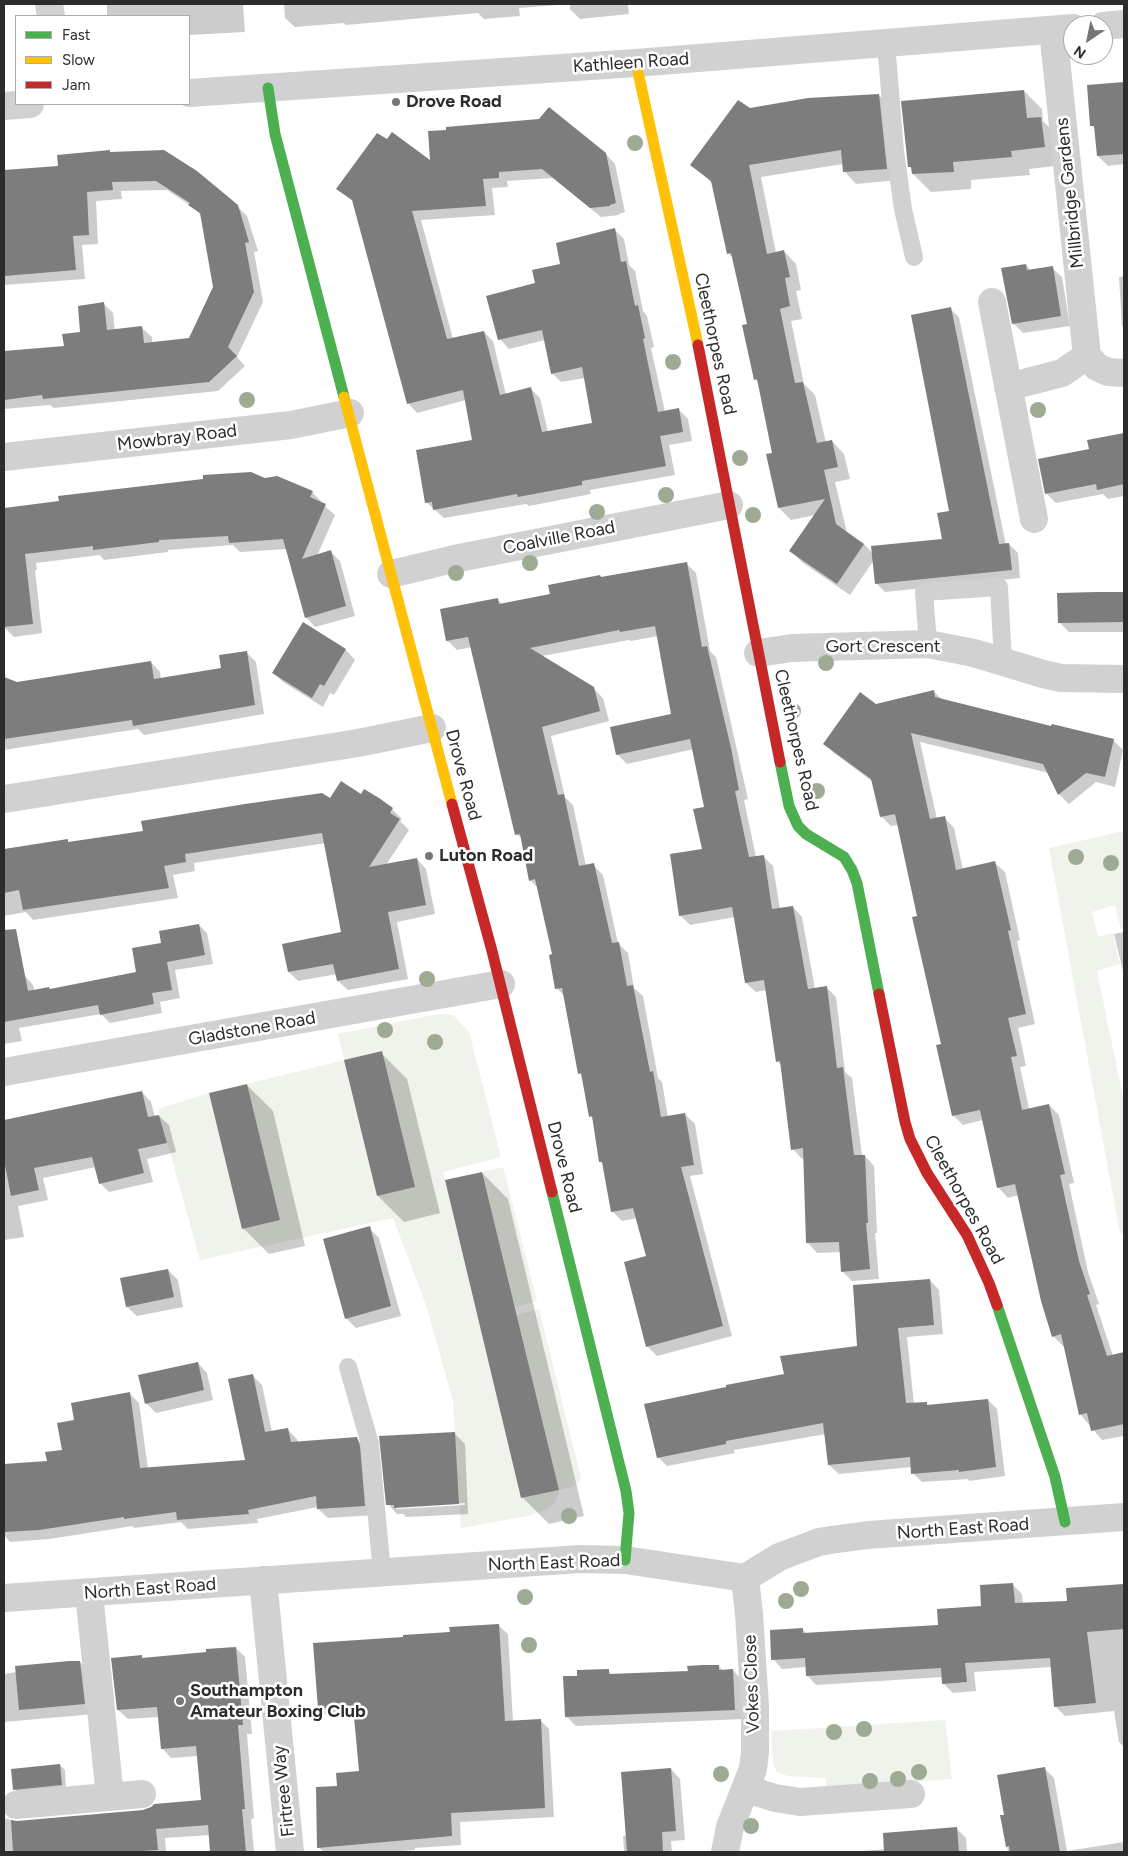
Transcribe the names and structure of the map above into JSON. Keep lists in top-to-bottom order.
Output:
{
  "streets": {
    "street": [
      "Kathleen Road",
      "Millbridge Gardens",
      "Cleethorpes Road",
      "Mowbray Road",
      "Coalville Road",
      "Gort Crescent",
      "Drove Road",
      "Gladstone Road",
      "North East Road",
      "Vokes Close",
      "Firtree Way"
    ]
  },
  "crossings": [
    ["Kathleen Road", "Cleethorpes Road"],
    ["Kathleen Road", "Drove Road"],
    ["Cleethorpes Road", "Coalville Road"],
    ["Cleethorpes Road", "Gort Crescent"],
    ["Cleethorpes Road", "North East Road"],
    ["Mowbray Road", "Drove Road"],
    ["Coalville Road", "Drove Road"],
    ["Drove Road", "Gladstone Road"],
    ["Drove Road", "North East Road"],
    ["North East Road", "Vokes Close"],
    ["North East Road", "Firtree Way"]
  ],
  "places": ["Drove Road", "Luton Road", "Southampton Amateur Boxing Club"],
  "legend": ["Fast", "Slow", "Jam"],
  "north": "bottom left"
}
